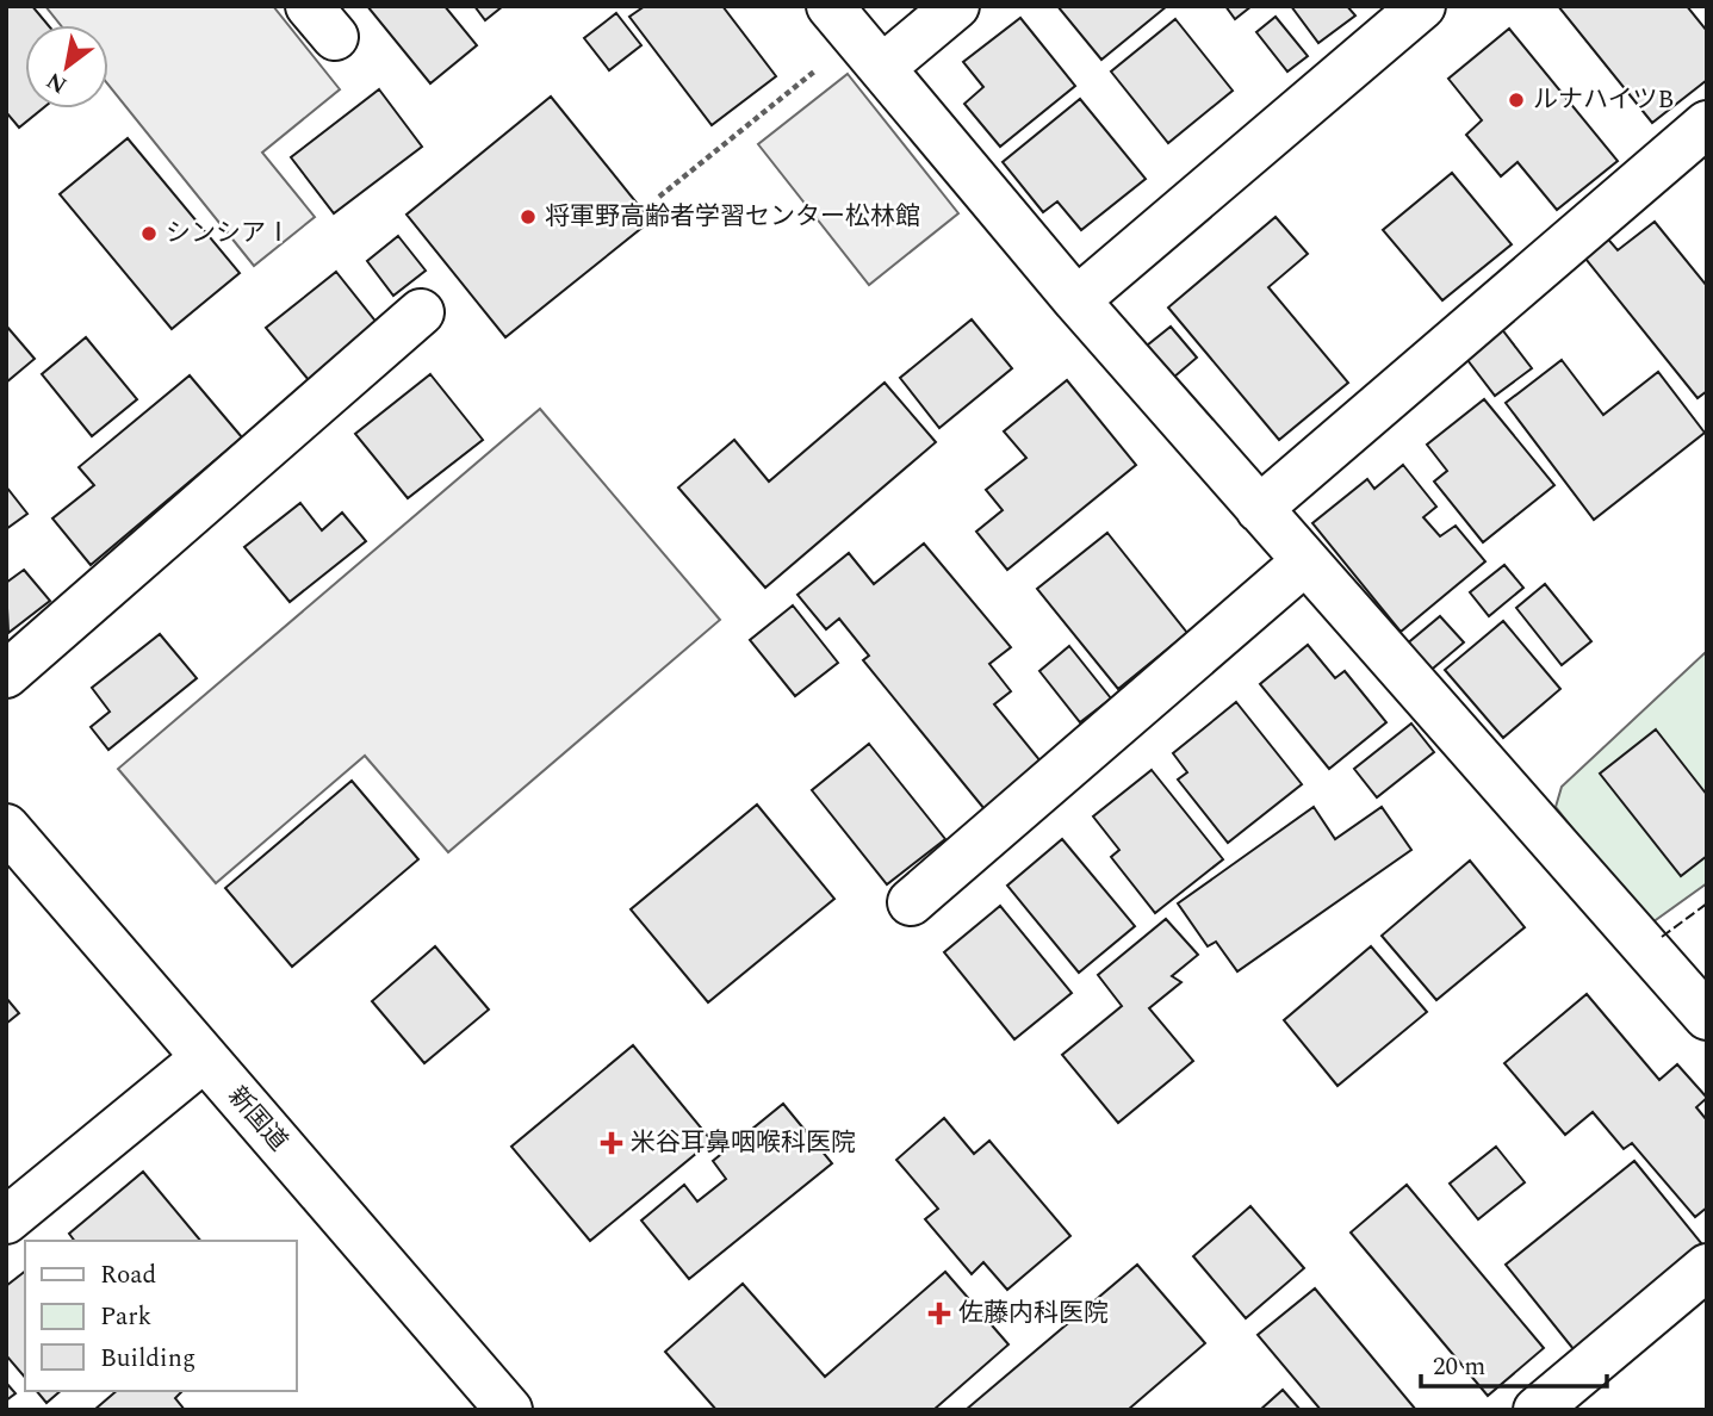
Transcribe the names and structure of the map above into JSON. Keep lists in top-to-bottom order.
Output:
{
  "streets": {
    "street": ["新国道"]
  },
  "places": {
    "other": ["ルナハイツB", "将軍野高齢者学習センター松林館", "シンシアⅠ"],
    "health": ["米谷耳鼻咽喉科医院", "佐藤内科医院"]
  },
  "legend": ["Road", "Park", "Building"],
  "scale_bar": "20 m",
  "north": "bottom left"
}
